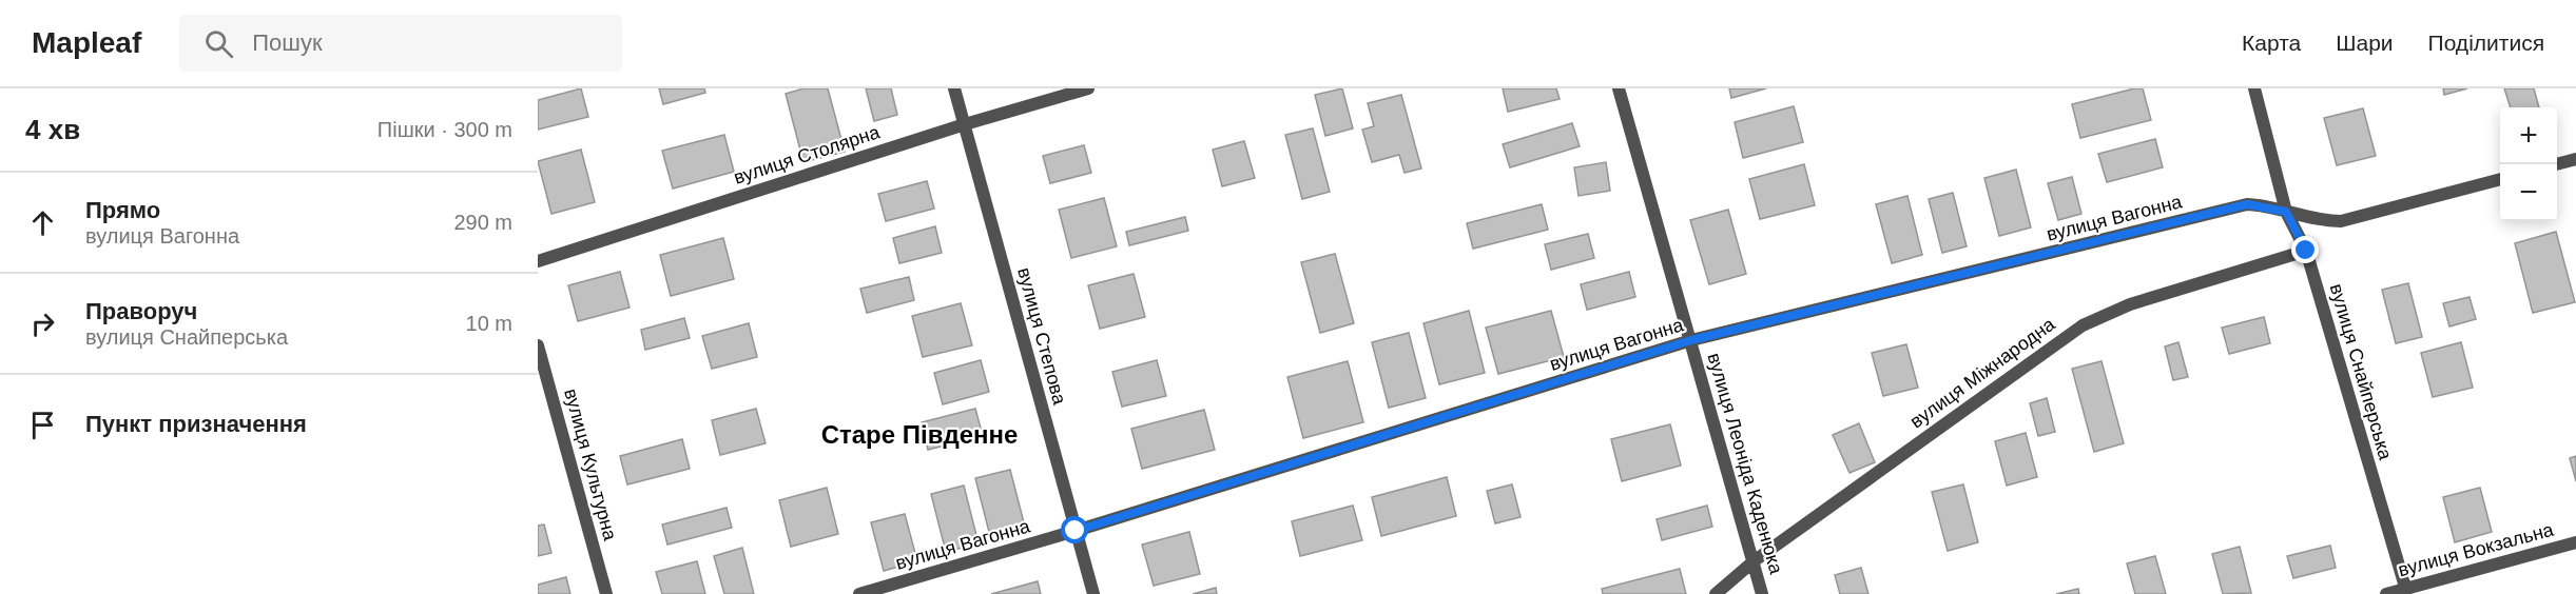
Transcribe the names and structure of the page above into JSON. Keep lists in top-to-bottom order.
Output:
{
  "streets": {
    "street": [
      "вулиця Столярна",
      "вулиця Вагонна",
      "вулиця Степова",
      "вулиця Снайперська",
      "вулиця Міжнародна",
      "вулиця Леоніда Каденюка",
      "вулиця Культурна",
      "вулиця Вокзальна"
    ]
  },
  "crossings": [
    ["вулиця Столярна", "вулиця Степова"],
    ["вулиця Вагонна", "вулиця Степова"],
    ["вулиця Вагонна", "вулиця Снайперська"],
    ["вулиця Вагонна", "вулиця Леоніда Каденюка"],
    ["вулиця Снайперська", "вулиця Міжнародна"],
    ["вулиця Снайперська", "вулиця Вокзальна"],
    ["вулиця Міжнародна", "вулиця Леоніда Каденюка"]
  ],
  "districts": ["Старе Південне"],
  "page": {
    "header": "Mapleaf",
    "search": "Пошук",
    "nav": ["Карта", "Шари", "Поділитися"],
    "heading": ["4 хв", "Пішки · 300 m"],
    "map_buttons": ["+", "−"],
    "list": [
      ["Прямо", "вулиця Вагонна", "290 m"],
      ["Праворуч", "вулиця Снайперська", "10 m"],
      "Пункт призначення"
    ]
  }
}
